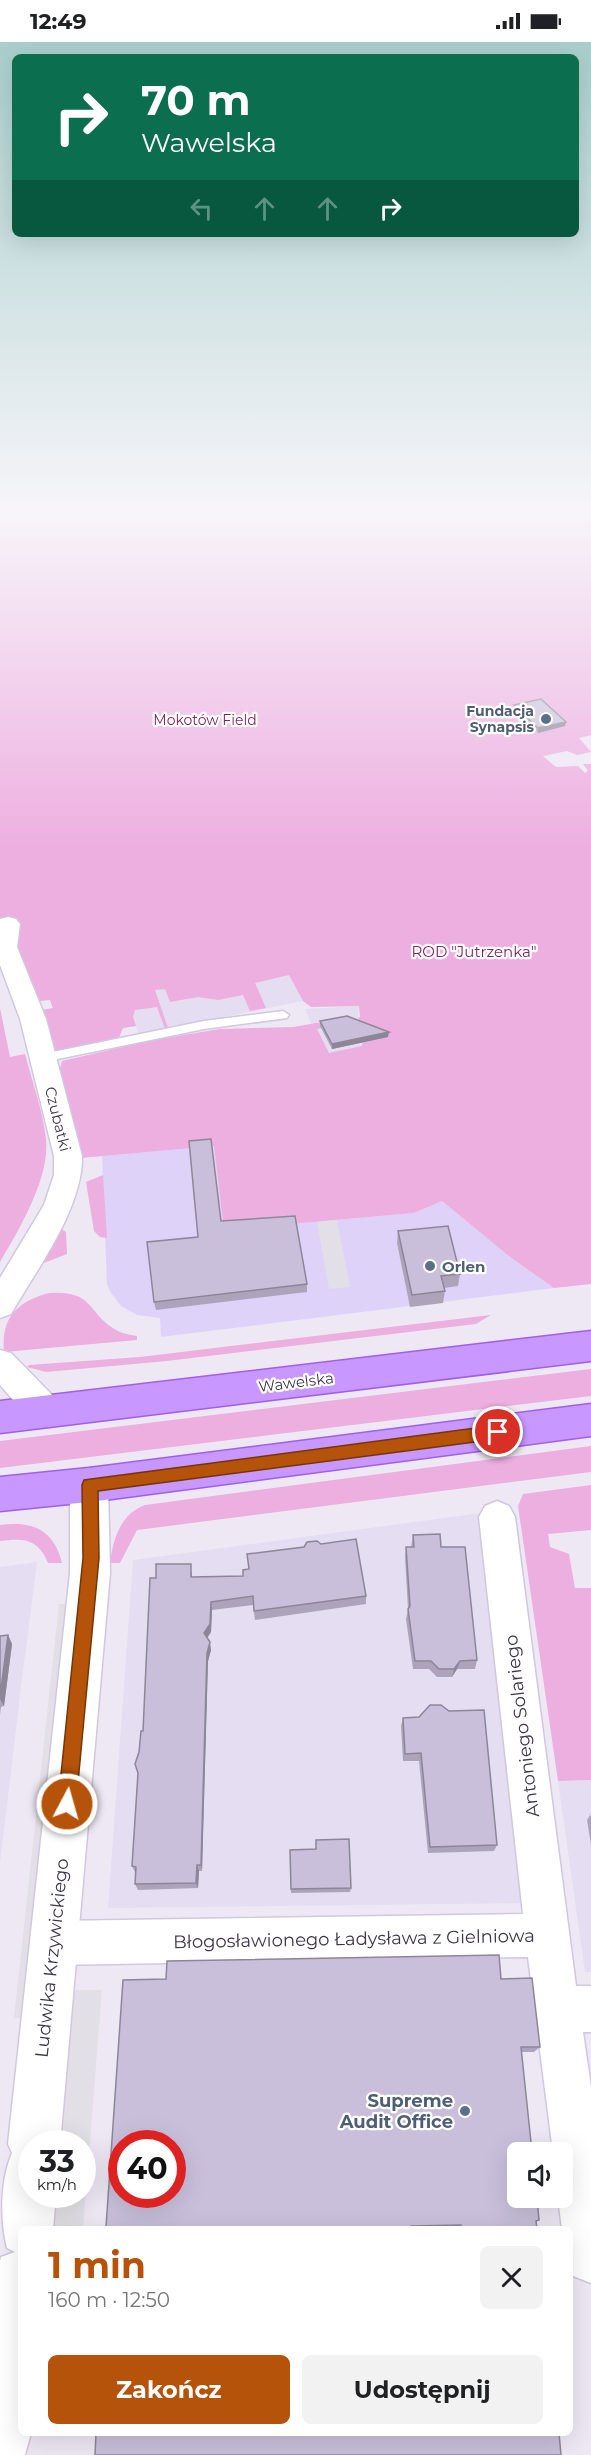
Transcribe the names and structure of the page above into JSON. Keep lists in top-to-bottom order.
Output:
{
  "streets": {
    "main road": ["Wawelska"],
    "street": [
      "Czubatki",
      "Antoniego Solariego",
      "Błogosławionego Ładysława z Gielniowa",
      "Ludwika Krzywickiego"
    ]
  },
  "crossings": [
    ["Antoniego Solariego", "Błogosławionego Ładysława z Gielniowa"],
    ["Błogosławionego Ładysława z Gielniowa", "Ludwika Krzywickiego"]
  ],
  "parks": ["Mokotów Field", "ROD \"Jutrzenka\""],
  "places": ["Fundacja Synapsis", "Orlen", "Supreme Audit Office"],
  "page": {
    "status": "12:49",
    "turn": ["70 m", "Wawelska"],
    "speed": "33 km/h",
    "limit": "40",
    "heading": ["1 min", "160 m · 12:50"],
    "buttons": ["Zakończ", "Udostępnij"]
  }
}
